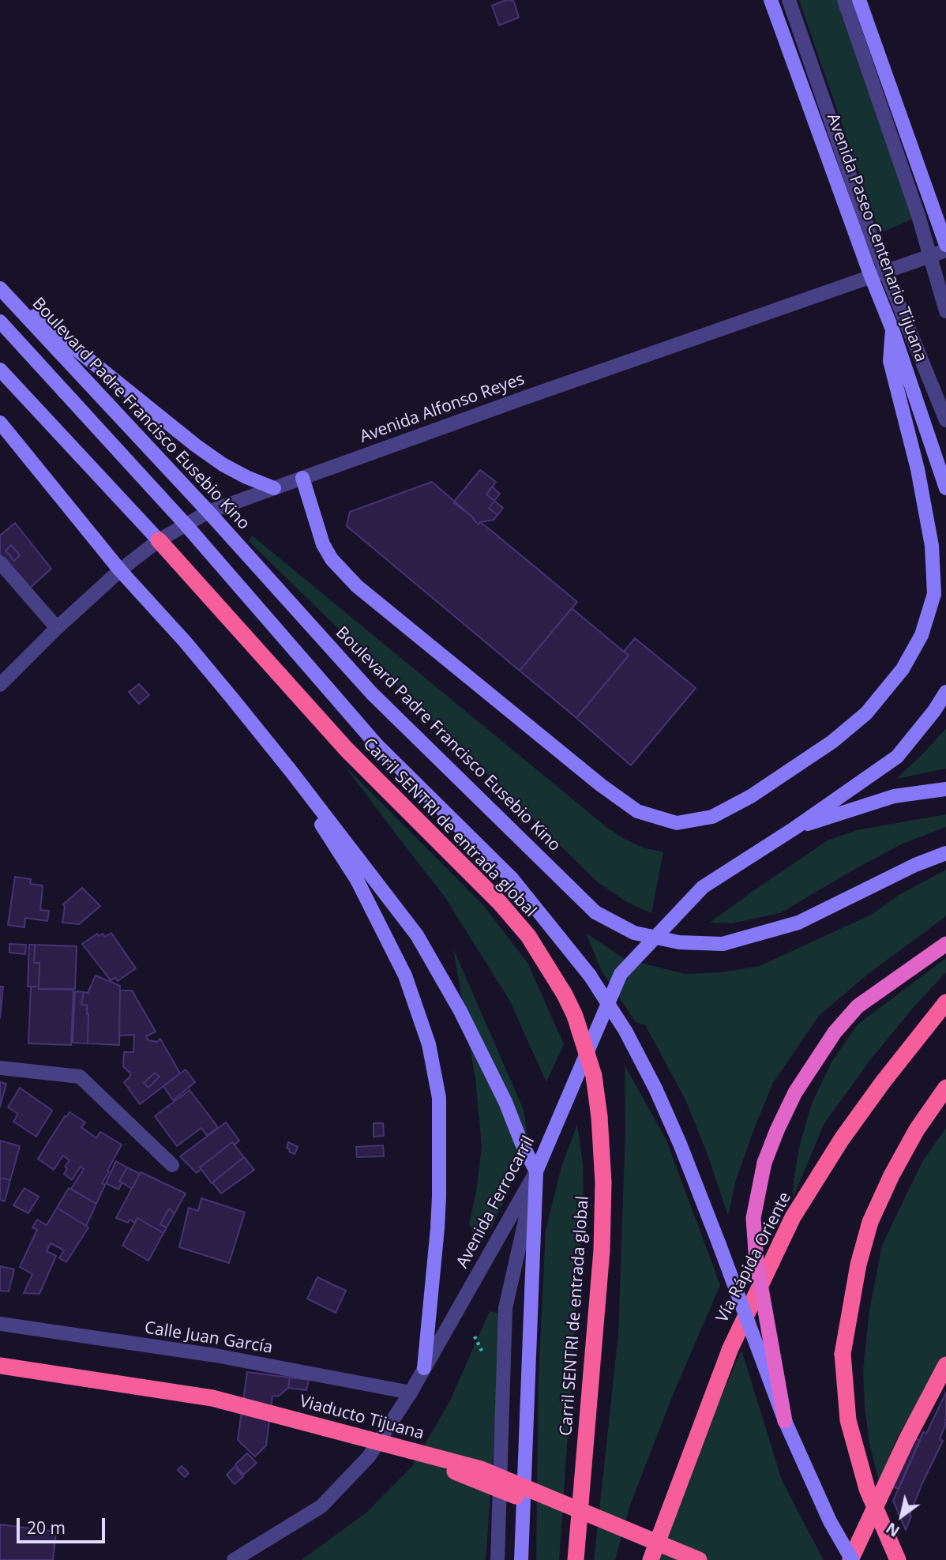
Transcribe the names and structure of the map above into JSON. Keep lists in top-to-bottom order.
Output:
{
  "streets": {
    "highway": ["Carril SENTRI de entrada global", "Vía Rápida Oriente", "Viaducto Tijuana"],
    "main road": ["Avenida Paseo Centenario Tijuana", "Boulevard Padre Francisco Eusebio Kino", "Avenida Ferrocarril"],
    "street": ["Avenida Alfonso Reyes", "Calle Juan García"]
  },
  "crossings": [
    ["Avenida Paseo Centenario Tijuana", "Avenida Alfonso Reyes"],
    ["Avenida Alfonso Reyes", "Boulevard Padre Francisco Eusebio Kino"],
    ["Avenida Alfonso Reyes", "Carril SENTRI de entrada global"],
    ["Avenida Ferrocarril", "Calle Juan García"]
  ],
  "scale_bar": "20 m",
  "north": "bottom left"
}
